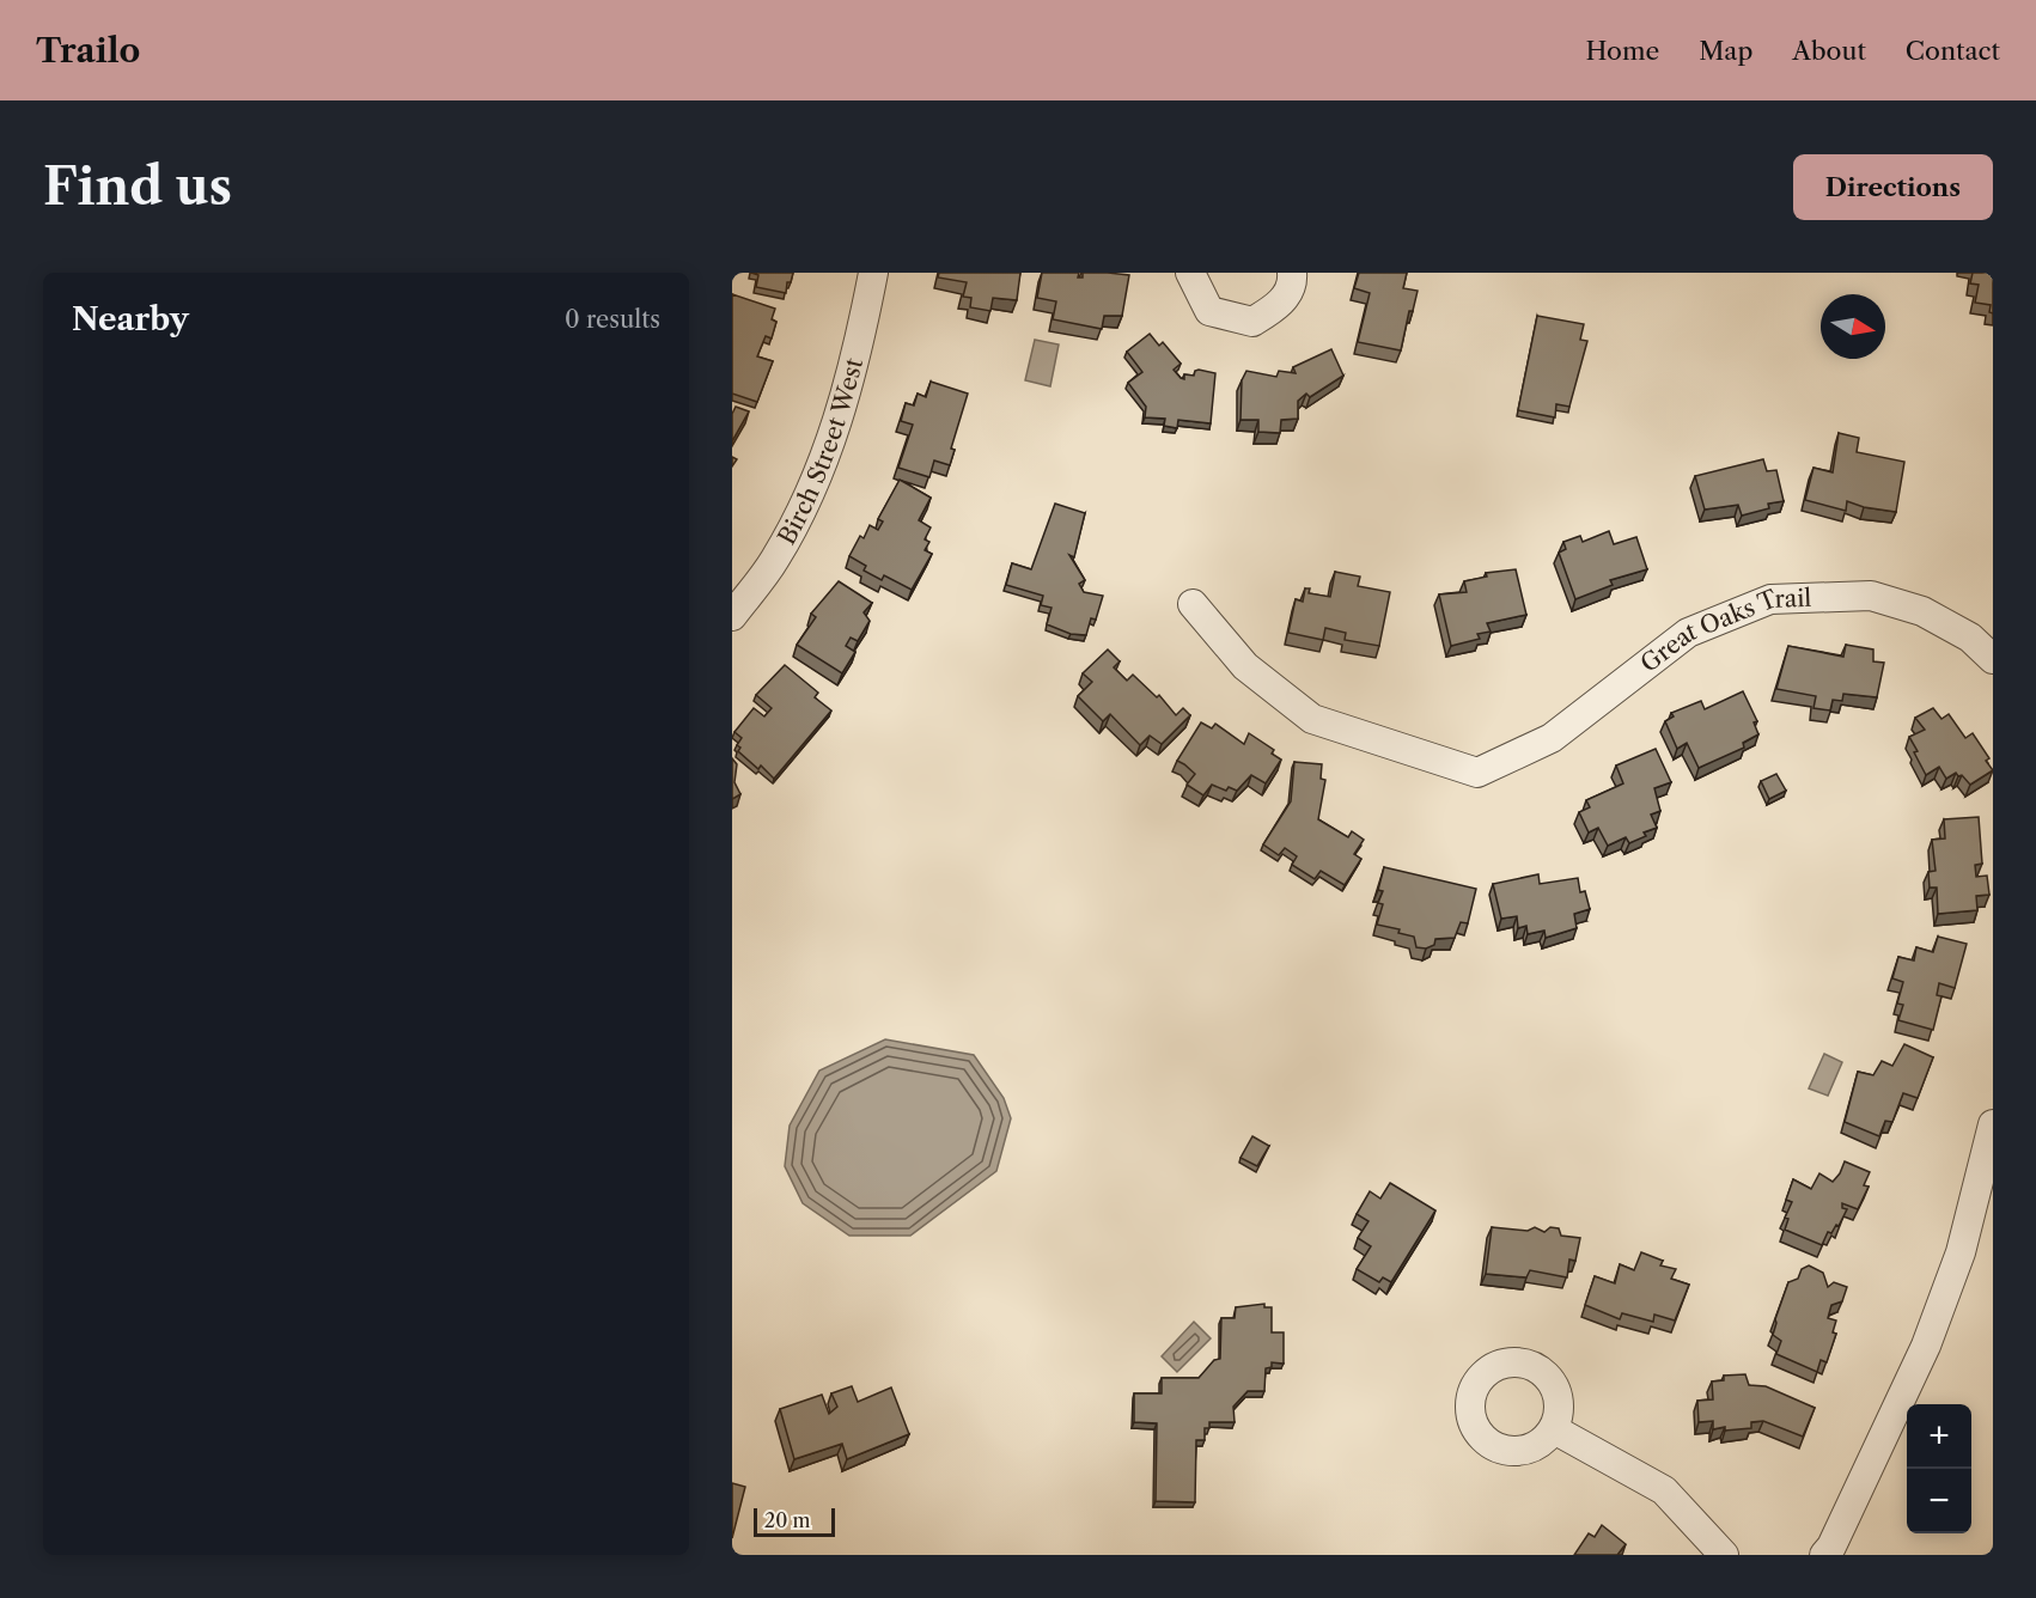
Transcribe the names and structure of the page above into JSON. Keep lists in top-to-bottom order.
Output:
{
  "streets": {
    "street": ["Birch Street West", "Great Oaks Trail"]
  },
  "scale_bar": "20 m",
  "north": "right",
  "page": {
    "header": "Trailo",
    "nav": [
      "Home",
      "Map",
      "About",
      "Contact"
    ],
    "buttons": "Directions",
    "title": "Find us",
    "heading": ["Nearby", "0 results"],
    "map_buttons": ["+", "−"],
    "scale": "20 m"
  }
}
